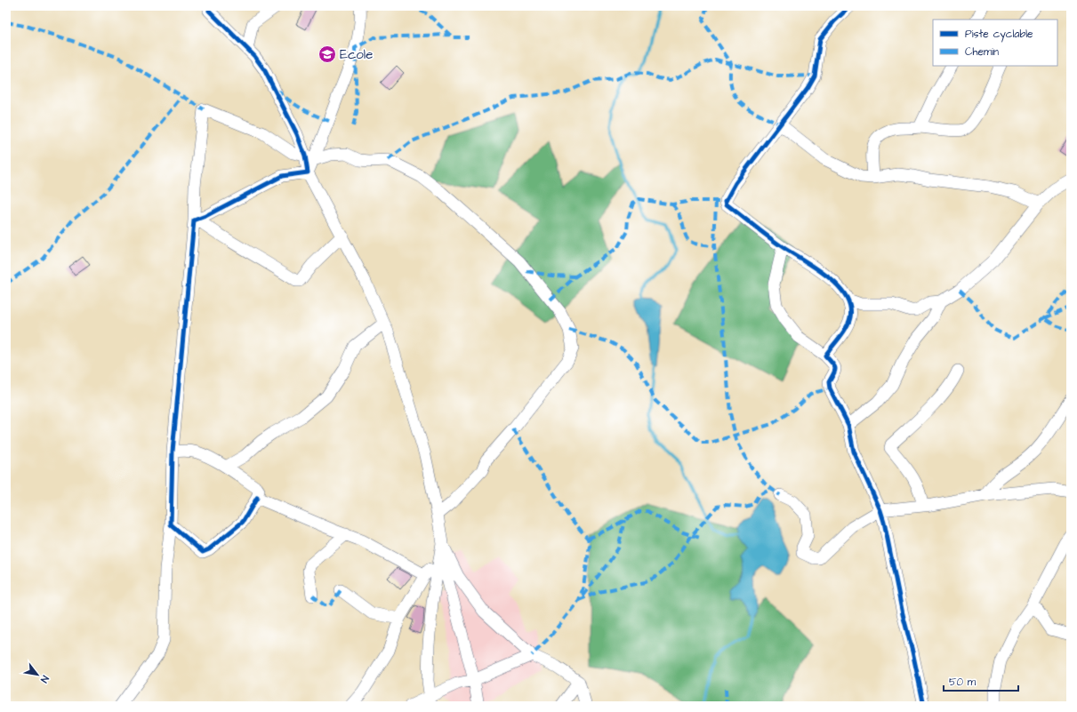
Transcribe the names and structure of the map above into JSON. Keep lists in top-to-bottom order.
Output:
{
  "places": {
    "school or university": ["Ecole"]
  },
  "legend": ["Piste cyclable", "Chemin"],
  "scale_bar": "50 m",
  "north": "bottom right"
}
